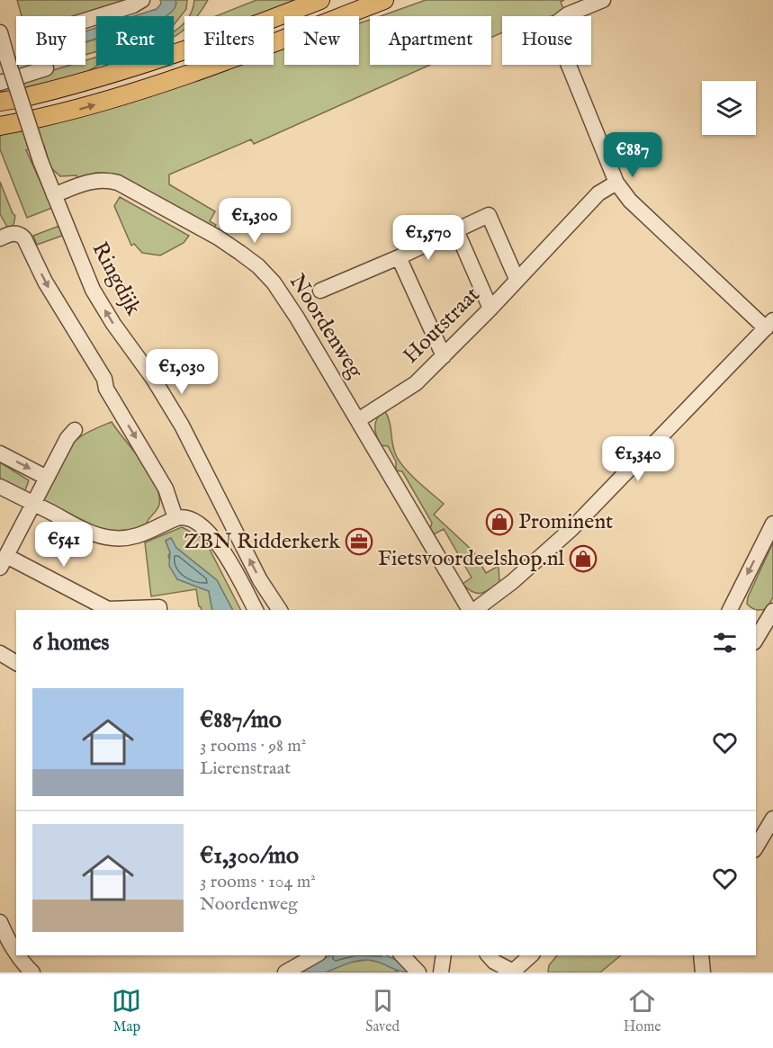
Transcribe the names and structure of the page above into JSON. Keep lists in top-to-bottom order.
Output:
{
  "streets": {
    "street": ["Ringdijk", "Houtstraat", "Noordenweg"]
  },
  "crossings": [
    ["Ringdijk", "Noordenweg"],
    ["Houtstraat", "Noordenweg"]
  ],
  "places": {
    "shop": ["Prominent", "Fietsvoordeelshop.nl"],
    "office": ["ZBN Ridderkerk"]
  },
  "page": {
    "chip": [
      "Buy",
      "Rent",
      "Filters",
      "New",
      "Apartment",
      "House"
    ],
    "price": [
      "€887",
      "€1,300",
      "€1,570",
      "€1,030",
      "€1,340",
      "€541"
    ],
    "heading": "6 homes",
    "list": [
      {
        "name": "€887/mo",
        "note": "3 rooms · 98 m² · Lierenstraat"
      },
      {
        "name": "€1,300/mo",
        "note": "3 rooms · 104 m² · Noordenweg"
      }
    ],
    "tabs": ["Map", "Saved", "Home"]
  }
}
